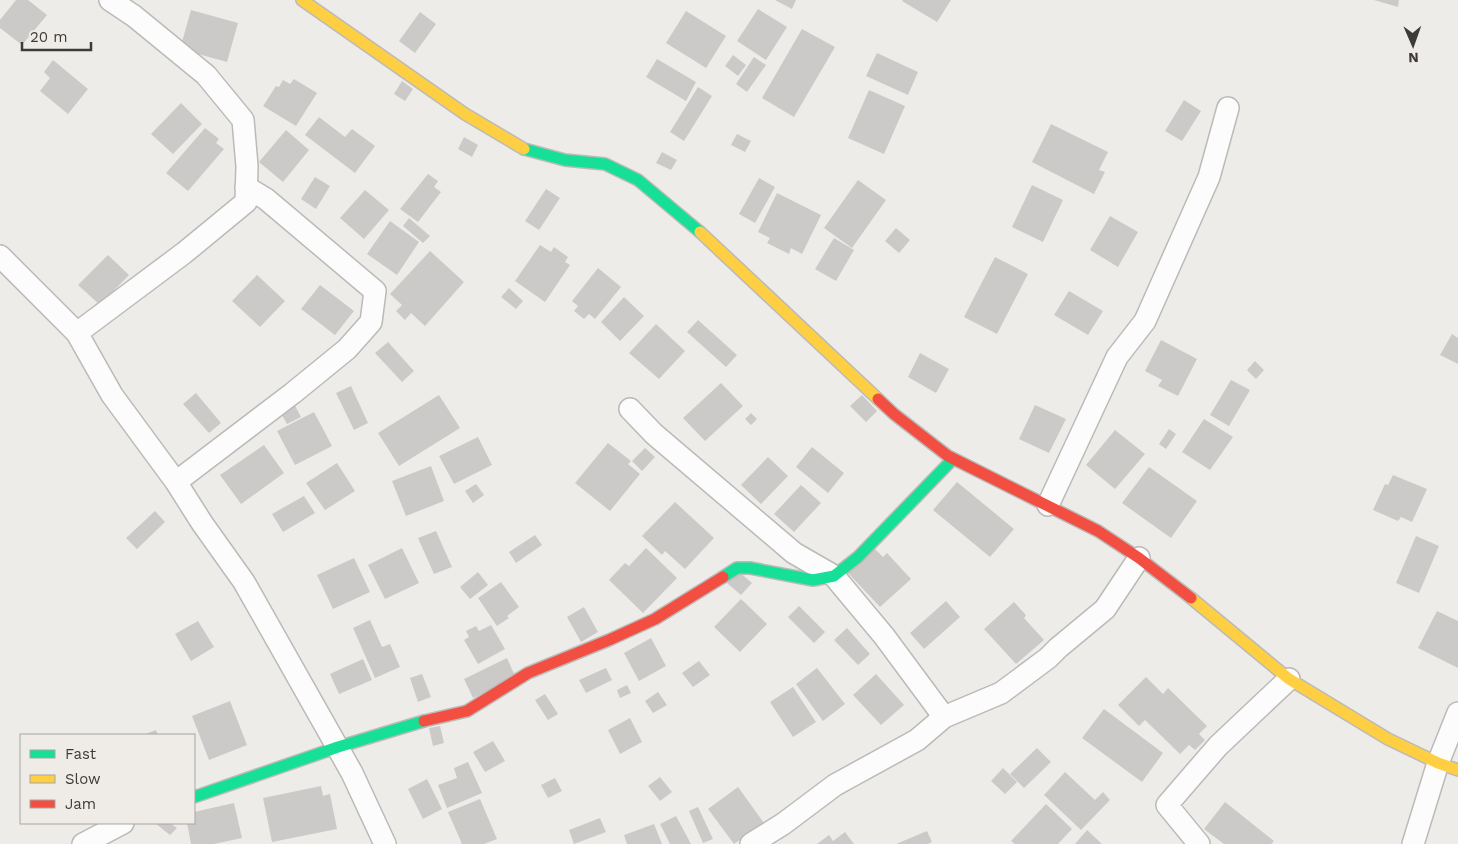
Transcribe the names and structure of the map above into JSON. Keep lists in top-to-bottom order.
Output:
{
  "legend": ["Fast", "Slow", "Jam"],
  "scale_bar": "20 m",
  "north": "bottom"
}
